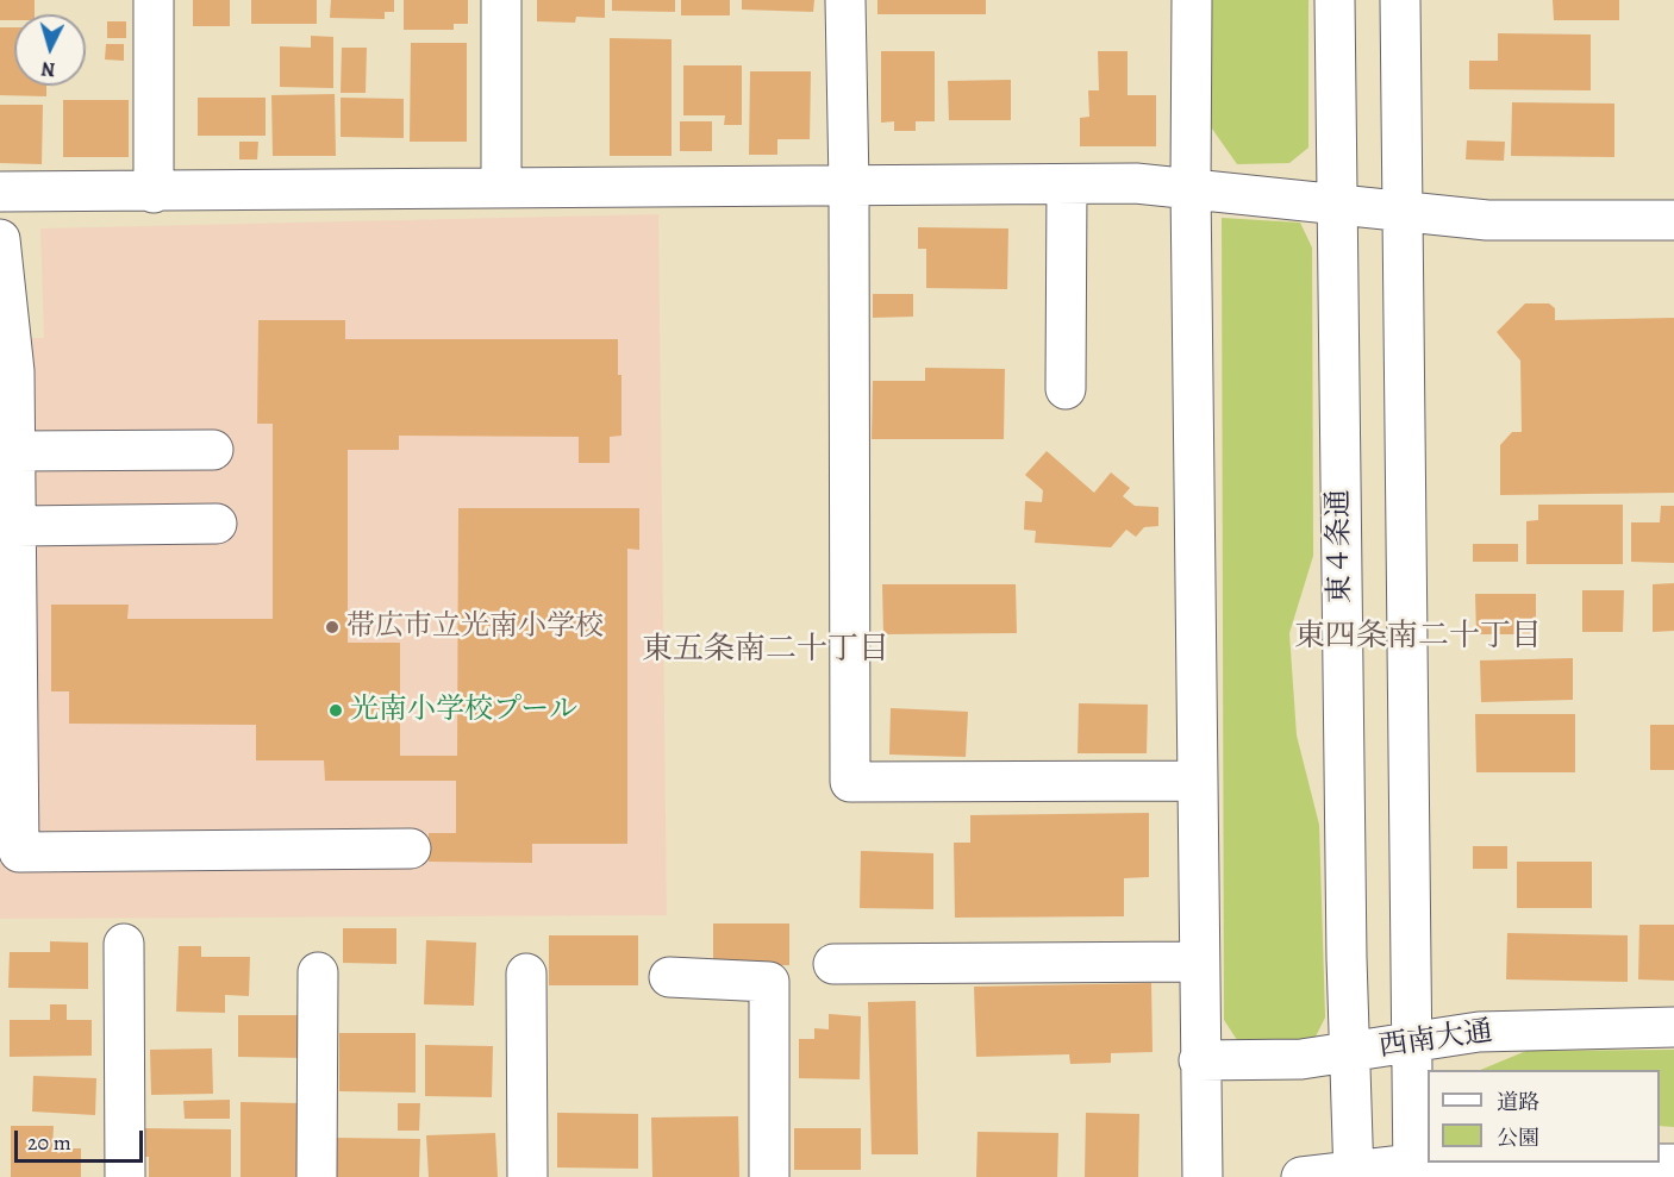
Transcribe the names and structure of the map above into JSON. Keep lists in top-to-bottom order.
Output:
{
  "streets": {
    "street": ["東４条通", "西南大通"]
  },
  "crossings": [
    ["東４条通", "西南大通"]
  ],
  "districts": ["東四条南二十丁目", "東五条南二十丁目"],
  "places": ["帯広市立光南小学校", "光南小学校プール"],
  "legend": ["道路", "公園"],
  "scale_bar": "20 m",
  "north": "bottom"
}
